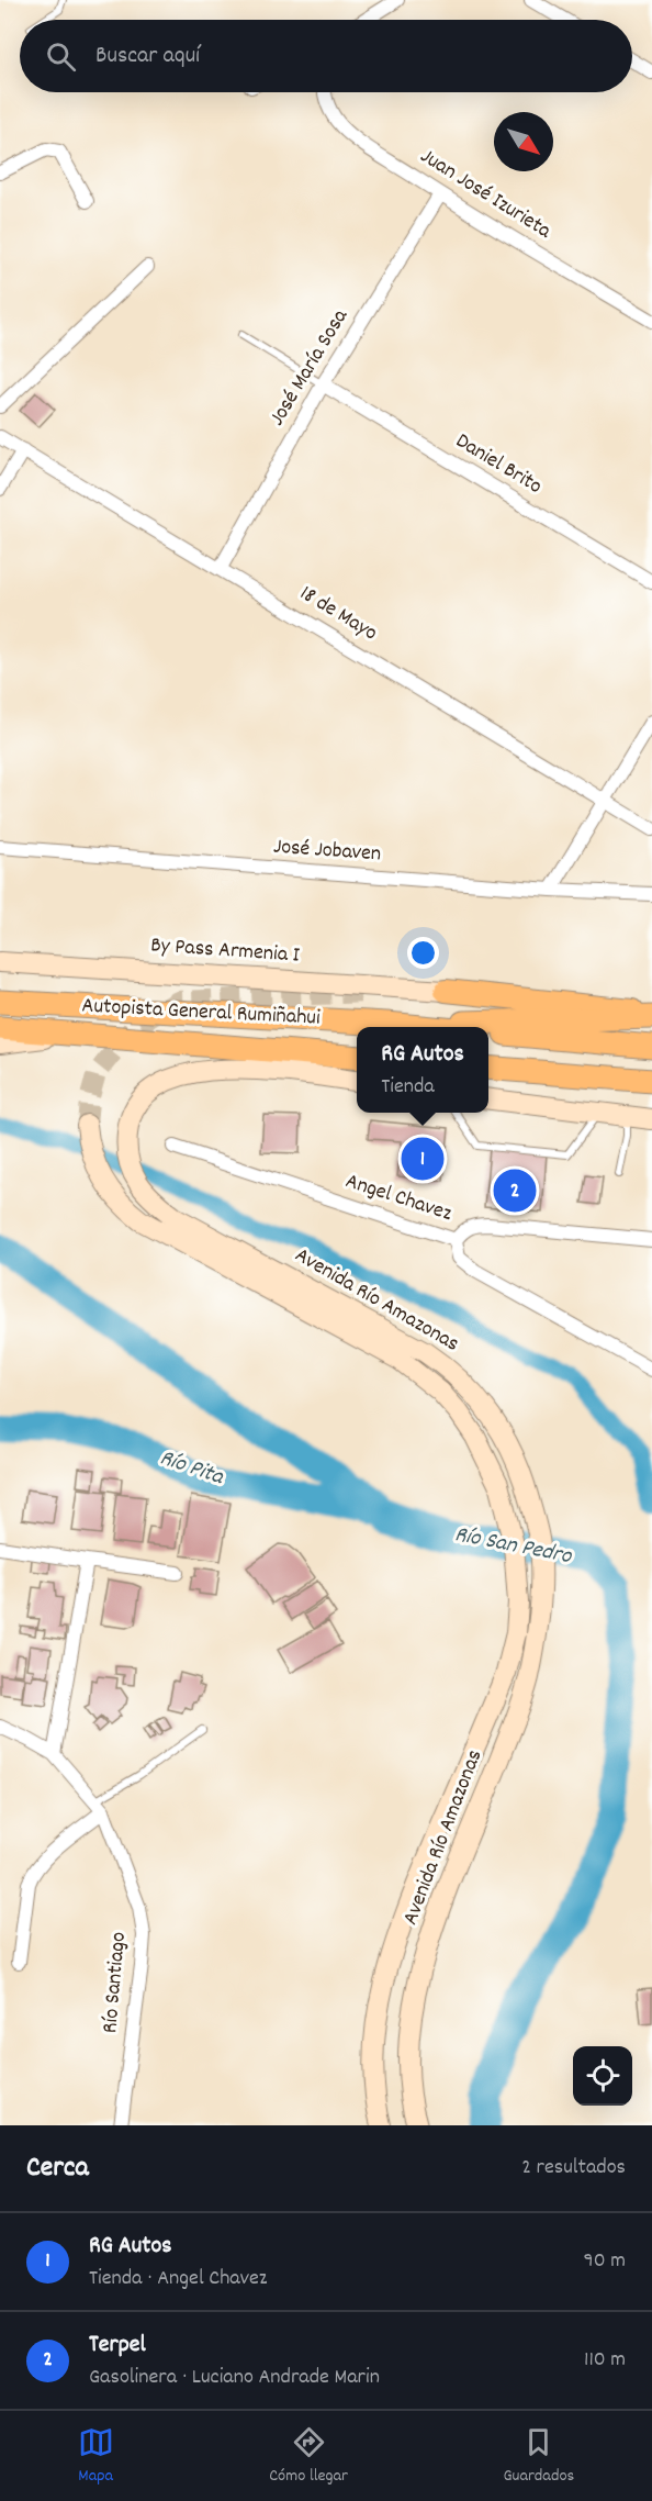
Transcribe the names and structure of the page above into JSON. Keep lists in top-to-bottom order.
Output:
{
  "streets": {
    "highway": ["Autopista General Rumiñahui"],
    "main road": ["By Pass Armenia I", "Avenida Río Amazonas"],
    "street": [
      "Juan José Izurieta",
      "José María Sosa",
      "Daniel Brito",
      "18 de Mayo",
      "José Jobaven",
      "Angel Chavez",
      "Río Santiago"
    ]
  },
  "crossings": [
    ["Juan José Izurieta", "José María Sosa"],
    ["José María Sosa", "Daniel Brito"],
    ["José María Sosa", "18 de Mayo"]
  ],
  "water": ["Río Pita", "Río San Pedro"],
  "north": "bottom right",
  "page": {
    "search": "Buscar aquí",
    "popup": ["RG Autos", "Tienda"],
    "pins": ["1", "2"],
    "heading": ["Cerca", "2 resultados"],
    "list": [
      {
        "mark": "1",
        "name": "RG Autos",
        "note": "Tienda · Angel Chavez",
        "value": "90 m"
      },
      {
        "mark": "2",
        "name": "Terpel",
        "note": "Gasolinera · Luciano Andrade Marin",
        "value": "110 m"
      }
    ],
    "nav": ["Mapa", "Cómo llegar", "Guardados"]
  }
}
